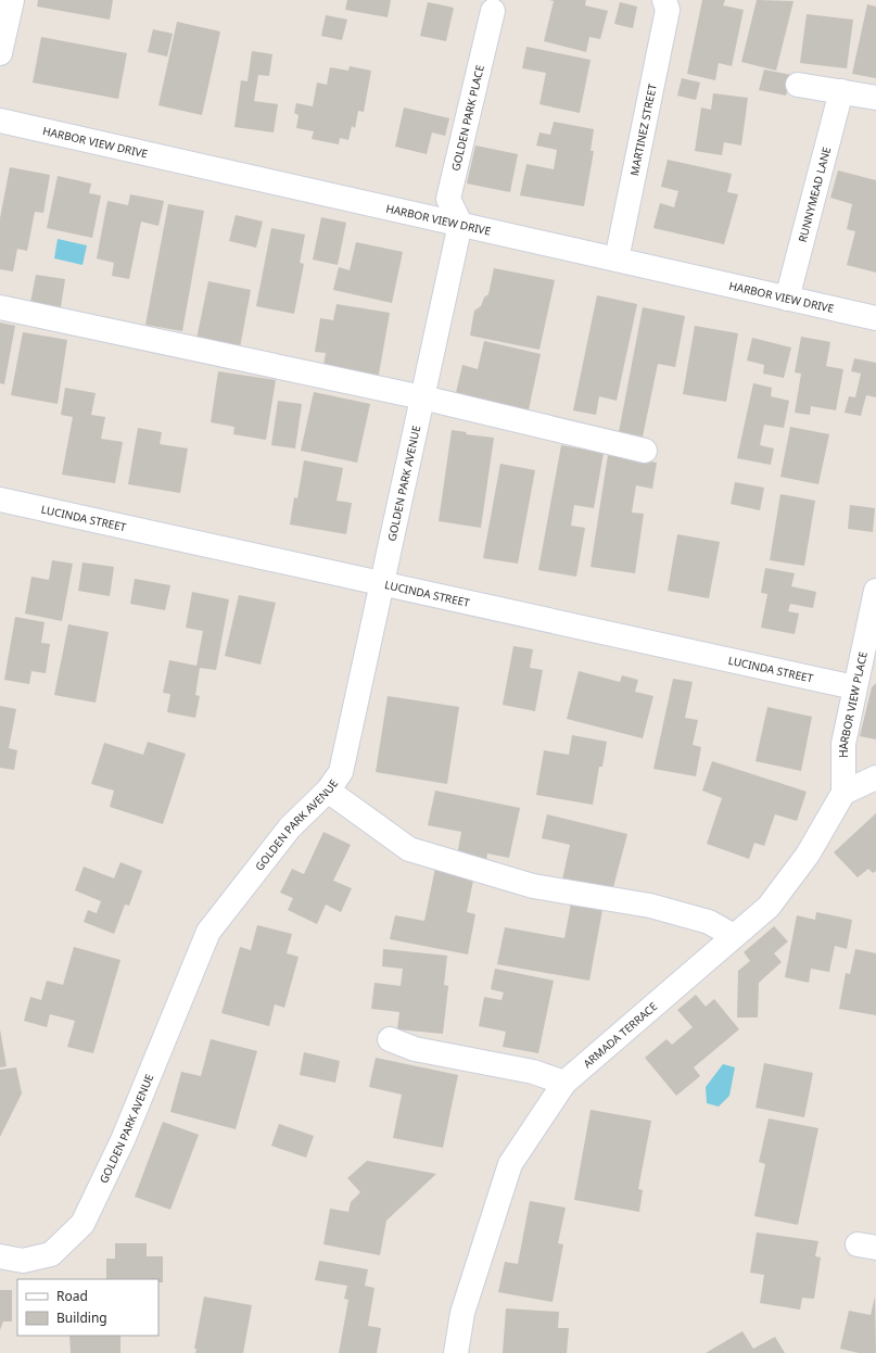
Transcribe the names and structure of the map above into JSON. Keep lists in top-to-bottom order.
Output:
{
  "streets": {
    "street": [
      "GOLDEN PARK PLACE",
      "MARTINEZ STREET",
      "HARBOR VIEW DRIVE",
      "RUNNYMEAD LANE",
      "GOLDEN PARK AVENUE",
      "LUCINDA STREET",
      "HARBOR VIEW PLACE",
      "ARMADA TERRACE"
    ]
  },
  "crossings": [
    ["GOLDEN PARK PLACE", "HARBOR VIEW DRIVE"],
    ["GOLDEN PARK PLACE", "GOLDEN PARK AVENUE"],
    ["MARTINEZ STREET", "HARBOR VIEW DRIVE"],
    ["HARBOR VIEW DRIVE", "RUNNYMEAD LANE"],
    ["HARBOR VIEW DRIVE", "GOLDEN PARK AVENUE"],
    ["GOLDEN PARK AVENUE", "LUCINDA STREET"],
    ["LUCINDA STREET", "HARBOR VIEW PLACE"],
    ["HARBOR VIEW PLACE", "ARMADA TERRACE"]
  ],
  "legend": ["Road", "Building"]
}
